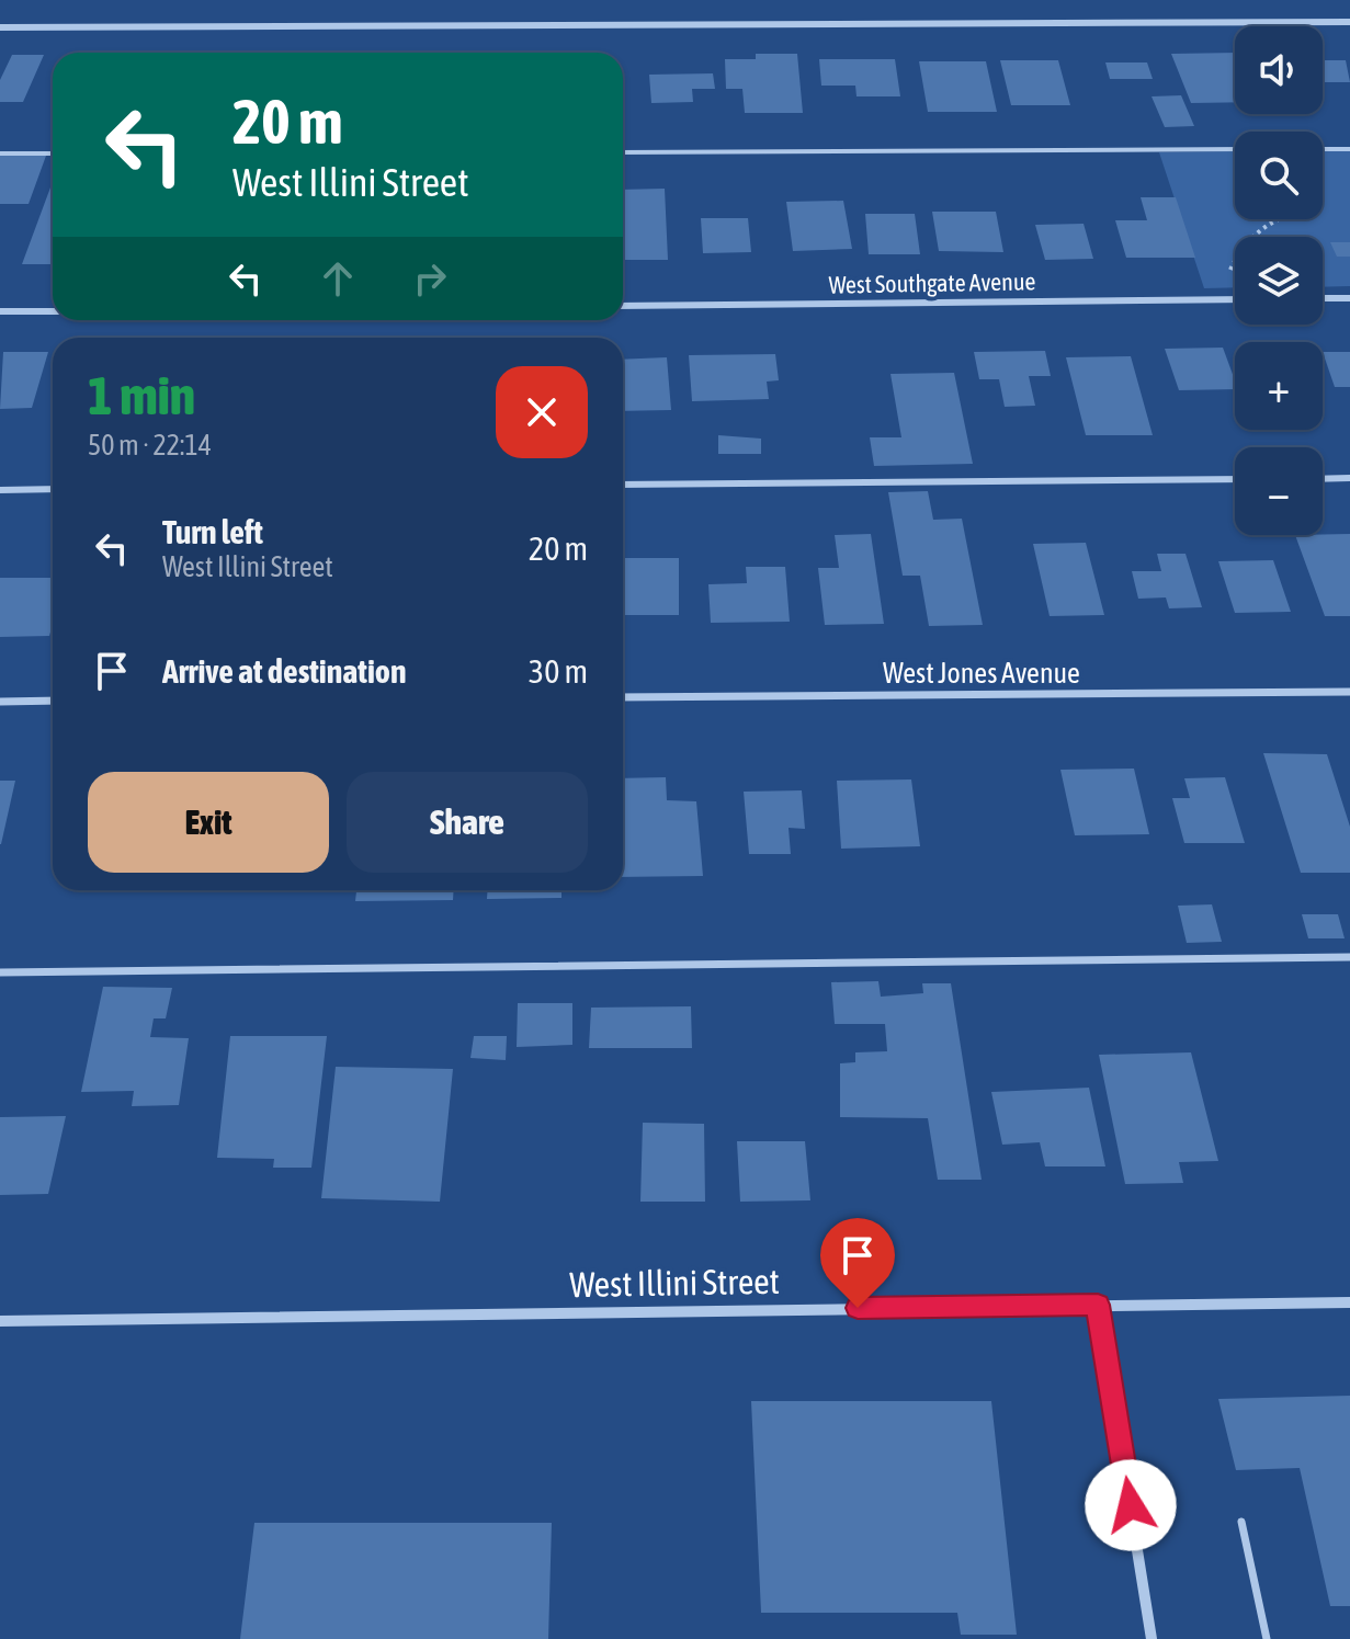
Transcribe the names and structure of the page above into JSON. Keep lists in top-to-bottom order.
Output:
{
  "streets": {
    "street": ["West Southgate Avenue", "West Jones Avenue", "West Illini Street"]
  },
  "page": {
    "map_buttons": ["+", "−"],
    "turn": ["20 m", "West Illini Street"],
    "heading": ["1 min", "50 m · 22:14"],
    "list": [
      {
        "name": "Turn left",
        "note": "West Illini Street",
        "value": "20 m"
      },
      {
        "name": "Arrive at destination",
        "value": "30 m"
      }
    ],
    "buttons": ["Exit", "Share"]
  }
}
